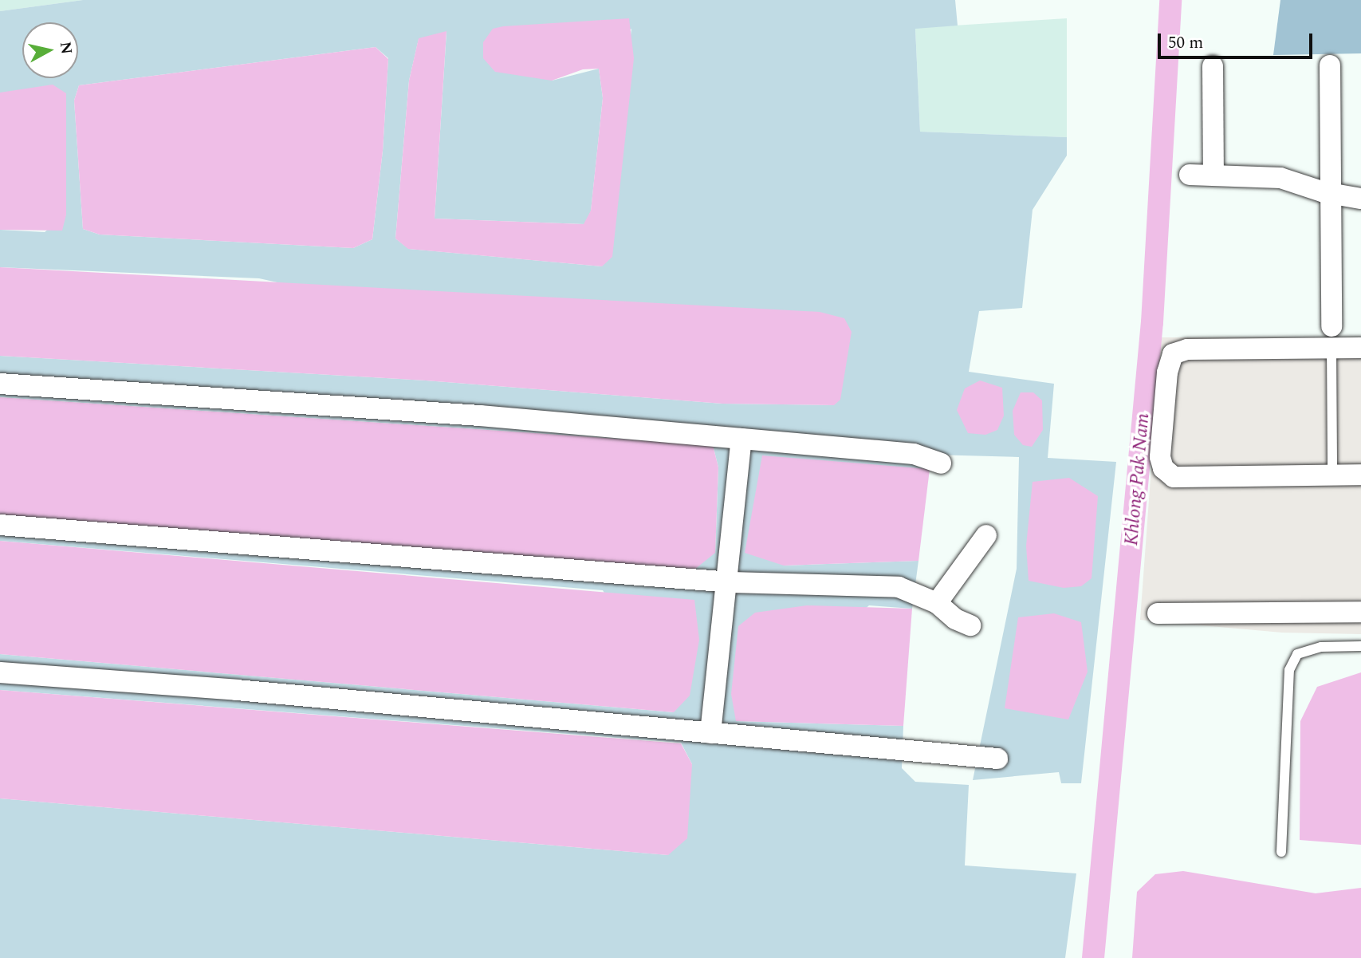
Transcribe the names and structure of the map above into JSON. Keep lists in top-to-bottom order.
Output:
{
  "water": ["Khlong Pak Nam"],
  "scale_bar": "50 m",
  "north": "right"
}
